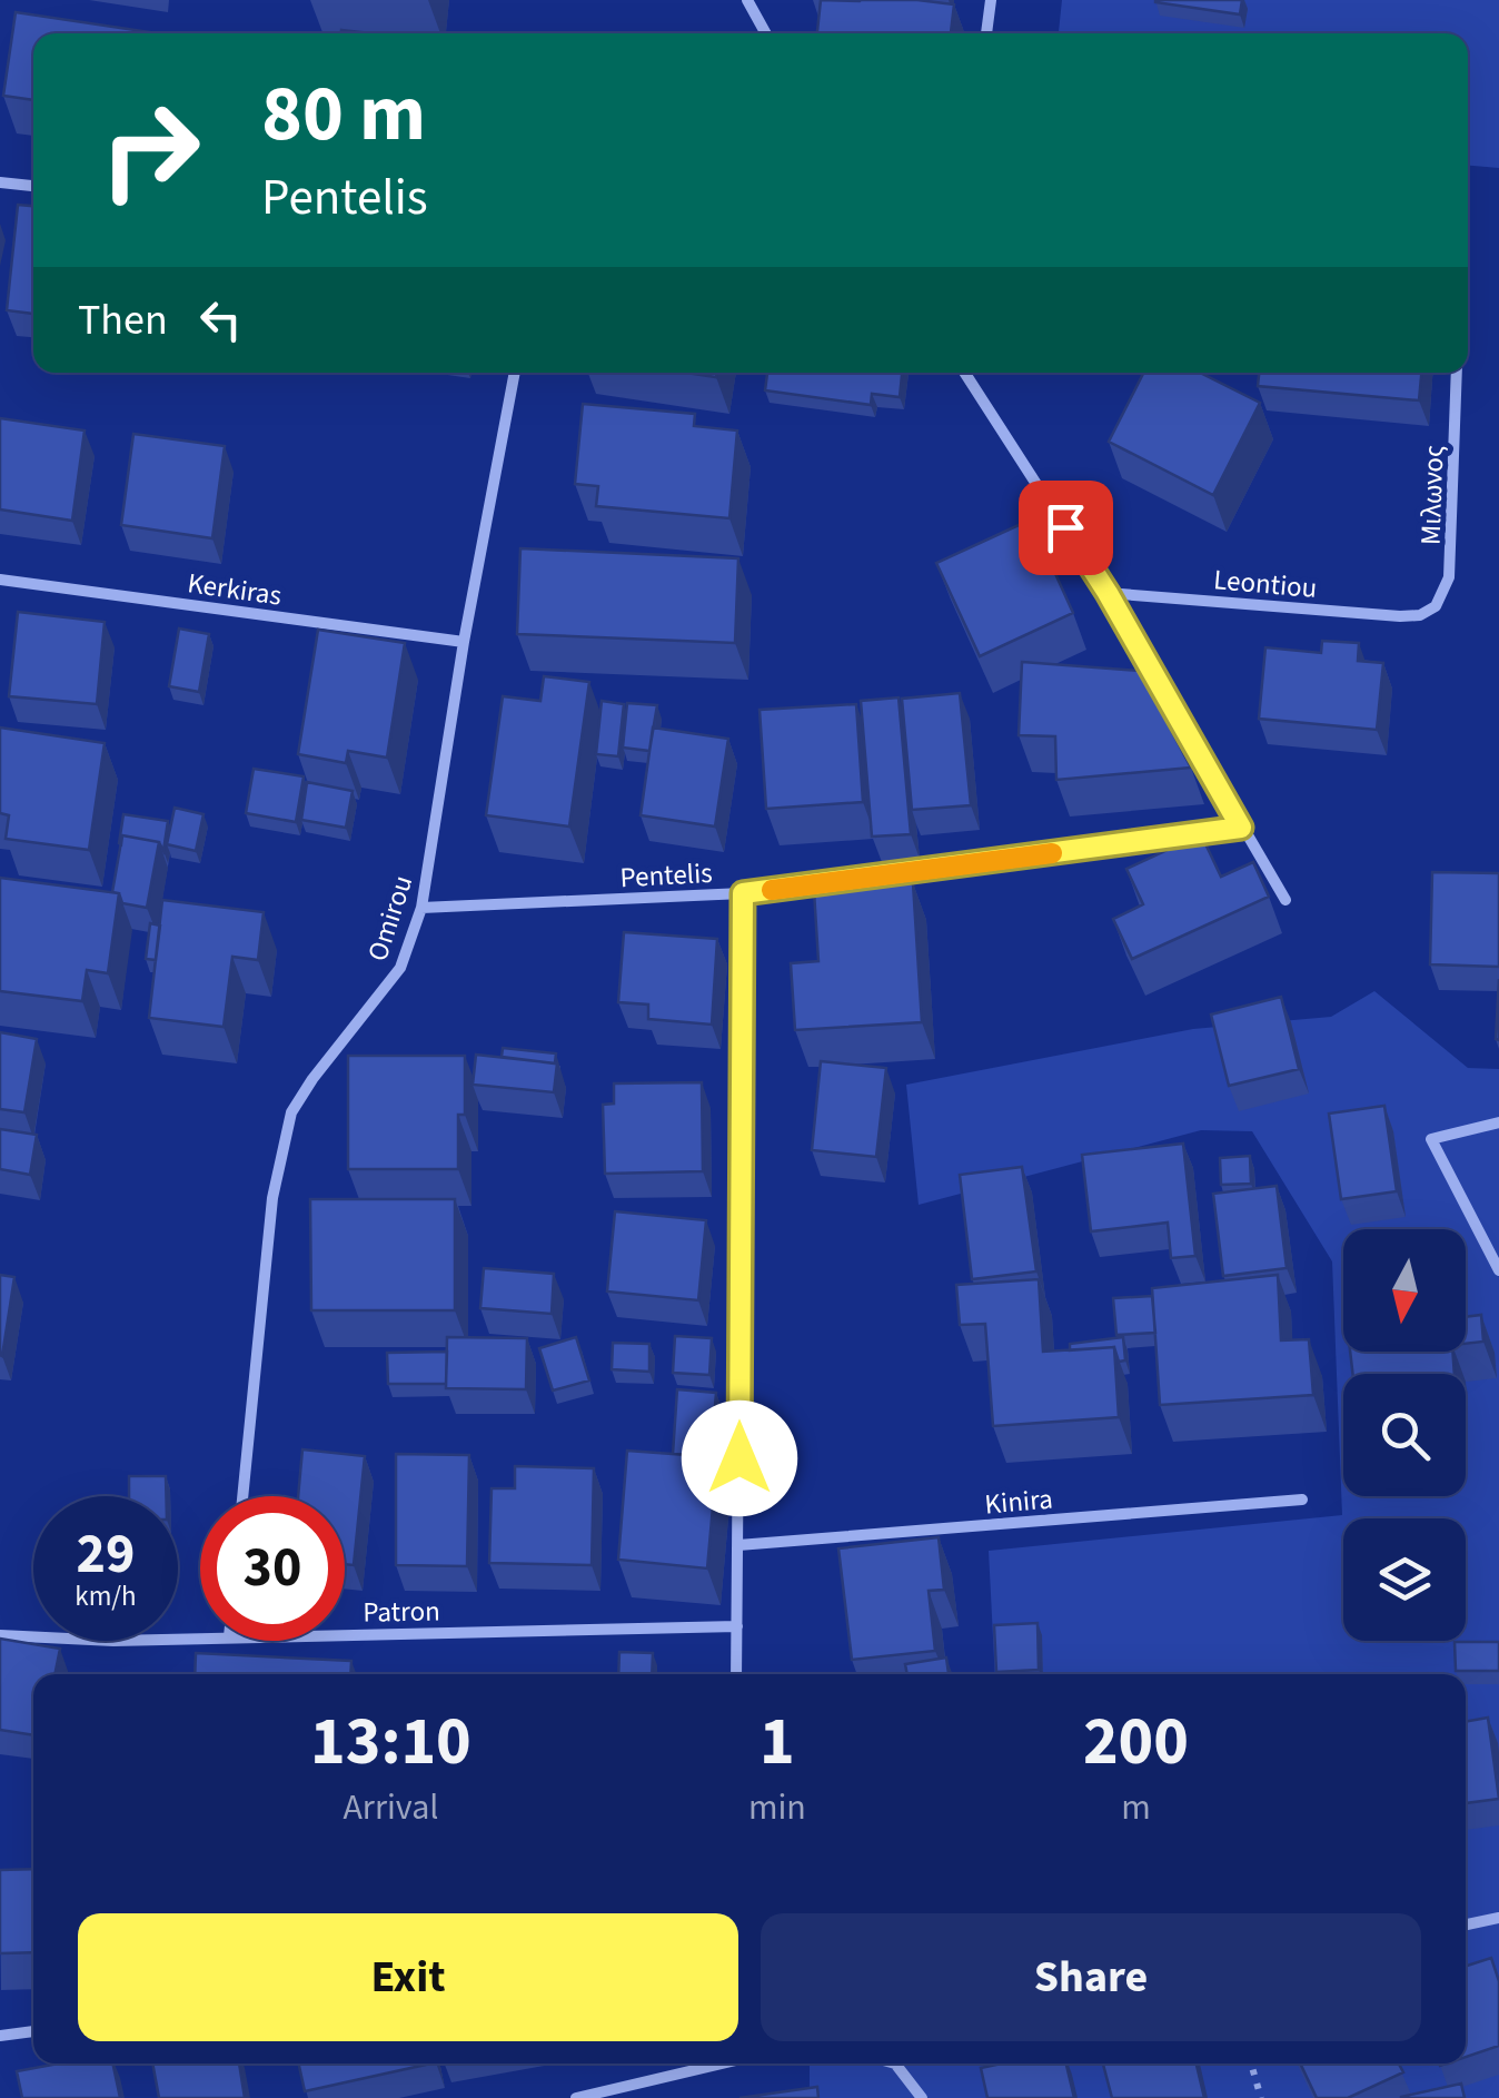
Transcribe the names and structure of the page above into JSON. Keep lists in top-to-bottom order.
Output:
{
  "streets": {
    "street": [
      "Μιλωνος",
      "Leontiou",
      "Kerkiras",
      "Pentelis",
      "Omirou",
      "Kinira",
      "Patron"
    ]
  },
  "crossings": [
    ["Μιλωνος", "Leontiou"],
    ["Kerkiras", "Omirou"],
    ["Pentelis", "Omirou"]
  ],
  "north": "bottom",
  "page": {
    "turn": ["80 m", "Pentelis"],
    "then": "Then",
    "speed": "29 km/h",
    "limit": "30",
    "eta": [
      "13:10",
      "Arrival",
      "1",
      "min",
      "200",
      "m"
    ],
    "buttons": ["Exit", "Share"]
  }
}
